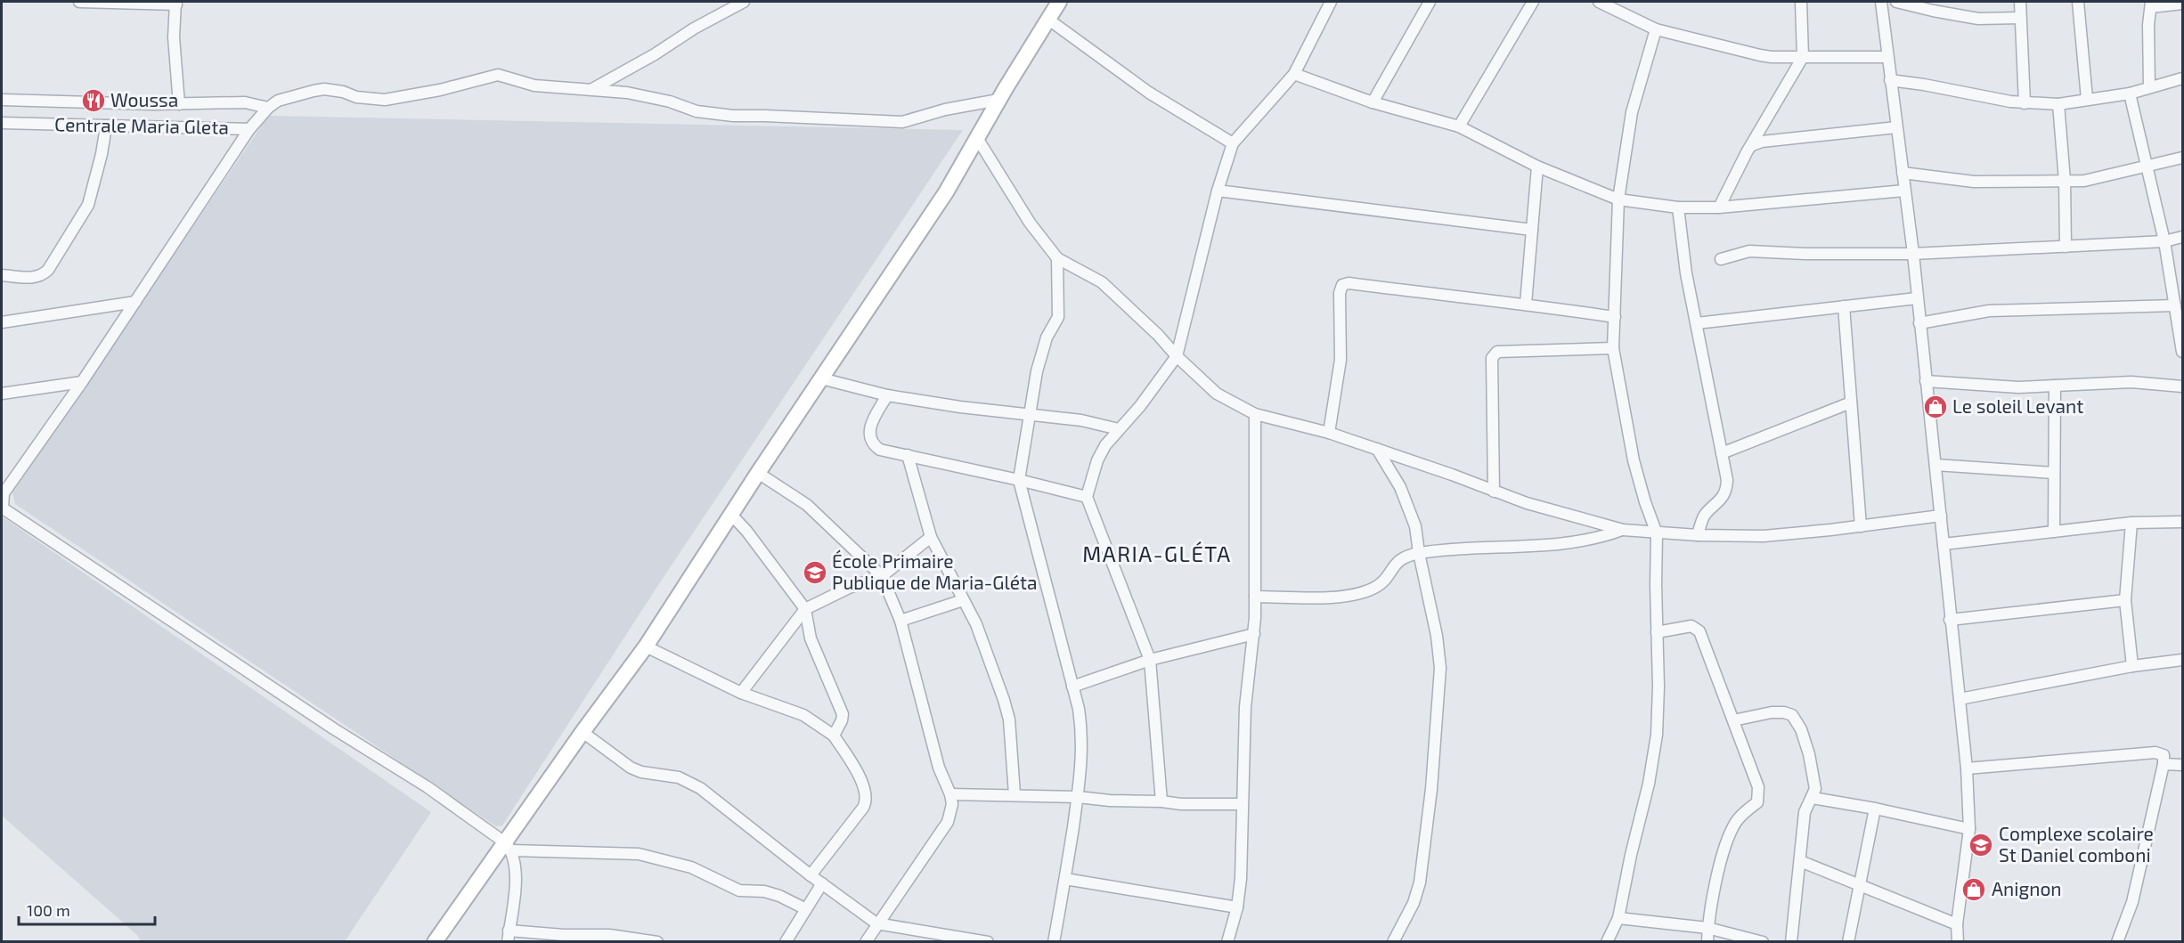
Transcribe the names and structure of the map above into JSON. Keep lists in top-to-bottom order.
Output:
{
  "streets": {
    "street": ["Centrale Maria Gleta"]
  },
  "districts": ["MARIA-GLÉTA"],
  "places": {
    "restaurant": ["Woussa"],
    "shop": ["Le soleil Levant", "Anignon"],
    "school or university": ["École Primaire Publique de Maria-Gléta", "Complexe scolaire St Daniel comboni"]
  },
  "scale_bar": "100 m"
}
